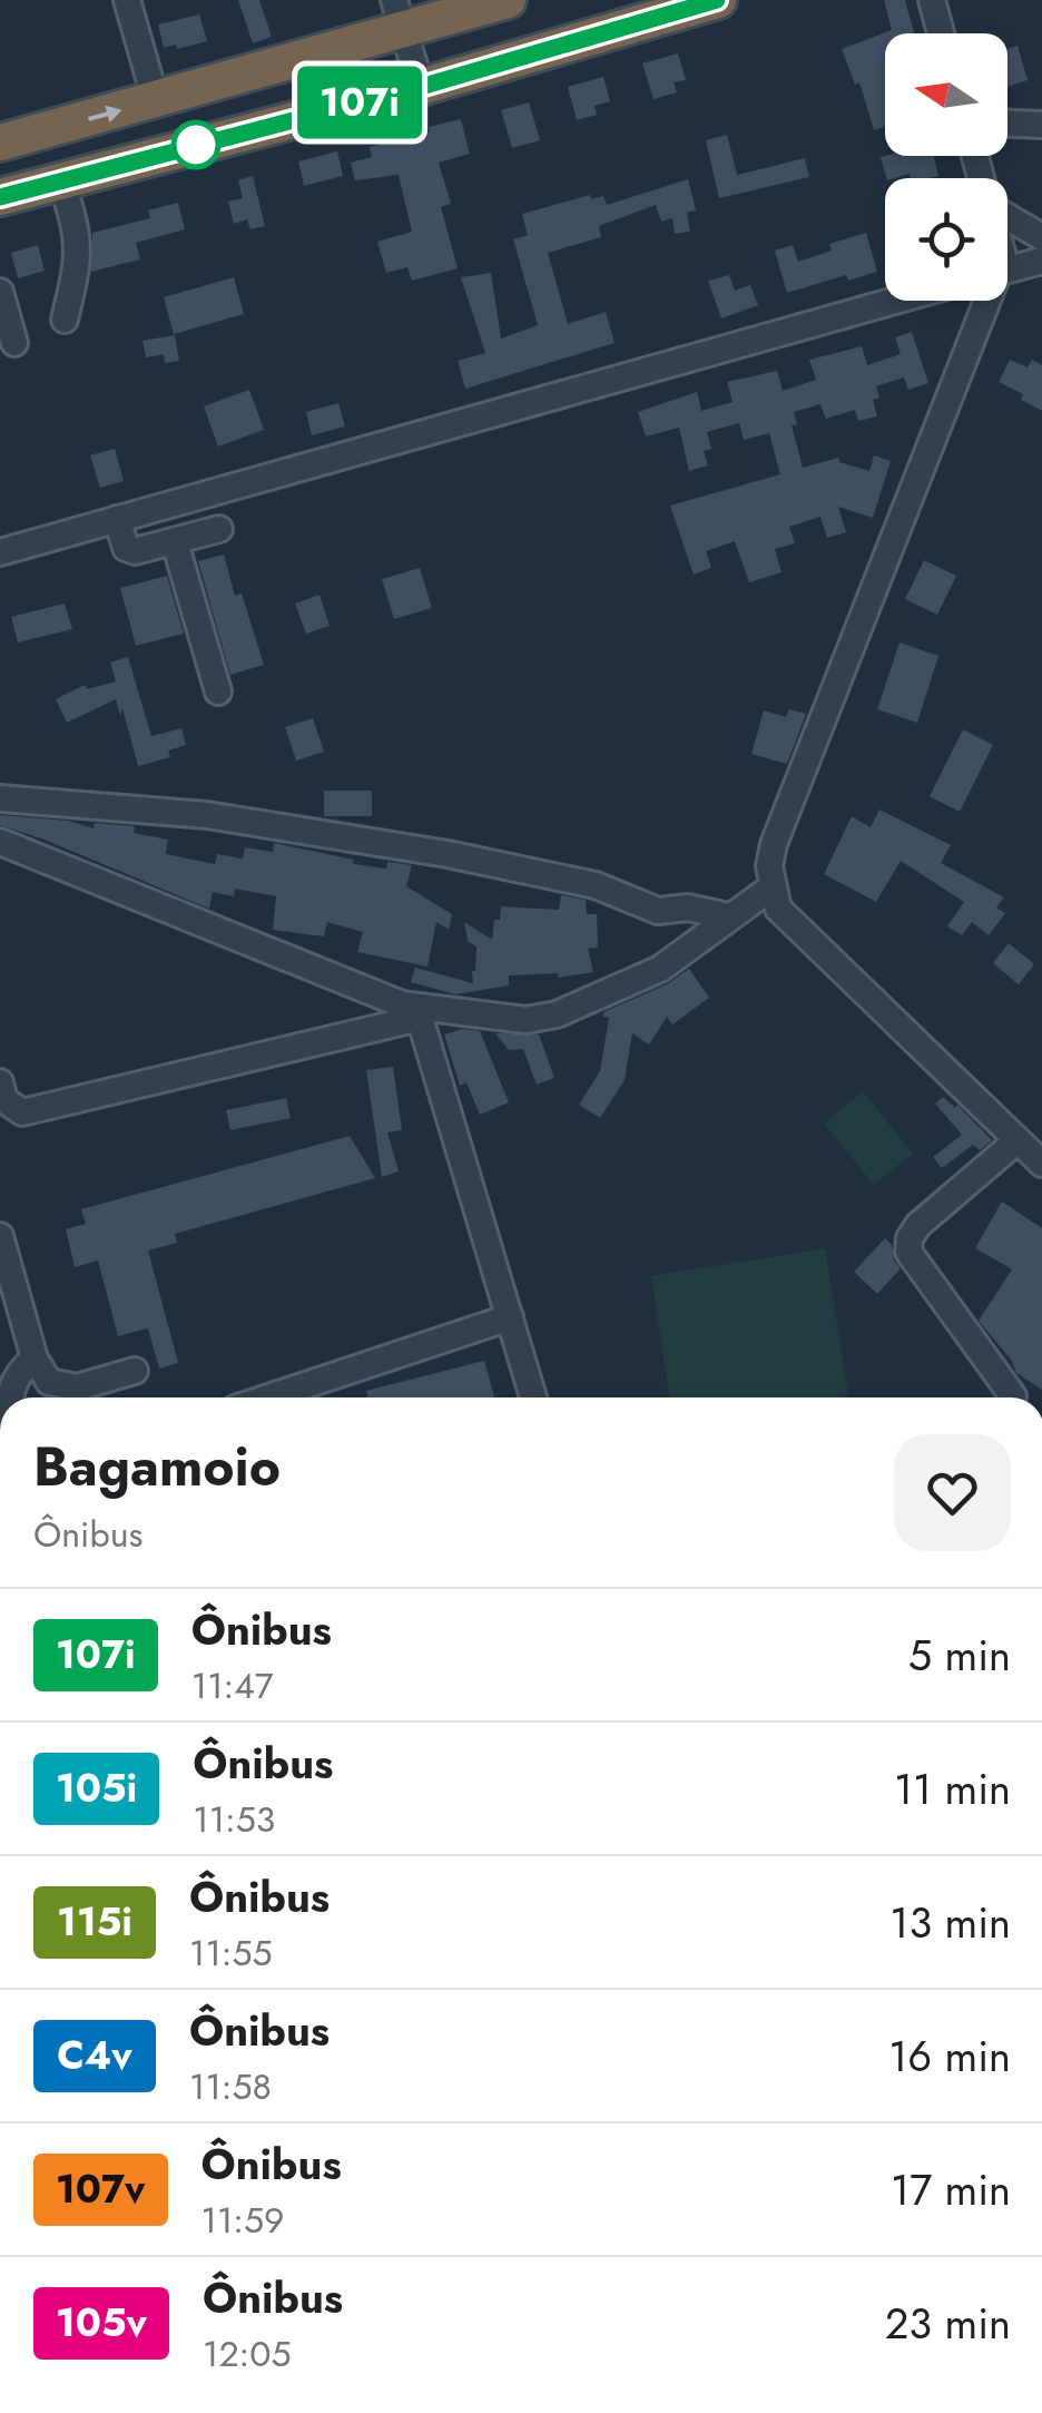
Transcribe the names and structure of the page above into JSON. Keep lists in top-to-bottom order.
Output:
{
  "lines": ["bus line 107i"],
  "north": "left",
  "page": {
    "on_map": "107i",
    "heading": ["Bagamoio", "Ônibus"],
    "list": [
      {
        "mark": "107i",
        "name": "Ônibus",
        "note": "11:47",
        "value": "5 min"
      },
      {
        "mark": "105i",
        "name": "Ônibus",
        "note": "11:53",
        "value": "11 min"
      },
      {
        "mark": "115i",
        "name": "Ônibus",
        "note": "11:55",
        "value": "13 min"
      },
      {
        "mark": "C4v",
        "name": "Ônibus",
        "note": "11:58",
        "value": "16 min"
      },
      {
        "mark": "107v",
        "name": "Ônibus",
        "note": "11:59",
        "value": "17 min"
      },
      {
        "mark": "105v",
        "name": "Ônibus",
        "note": "12:05",
        "value": "23 min"
      }
    ]
  }
}
